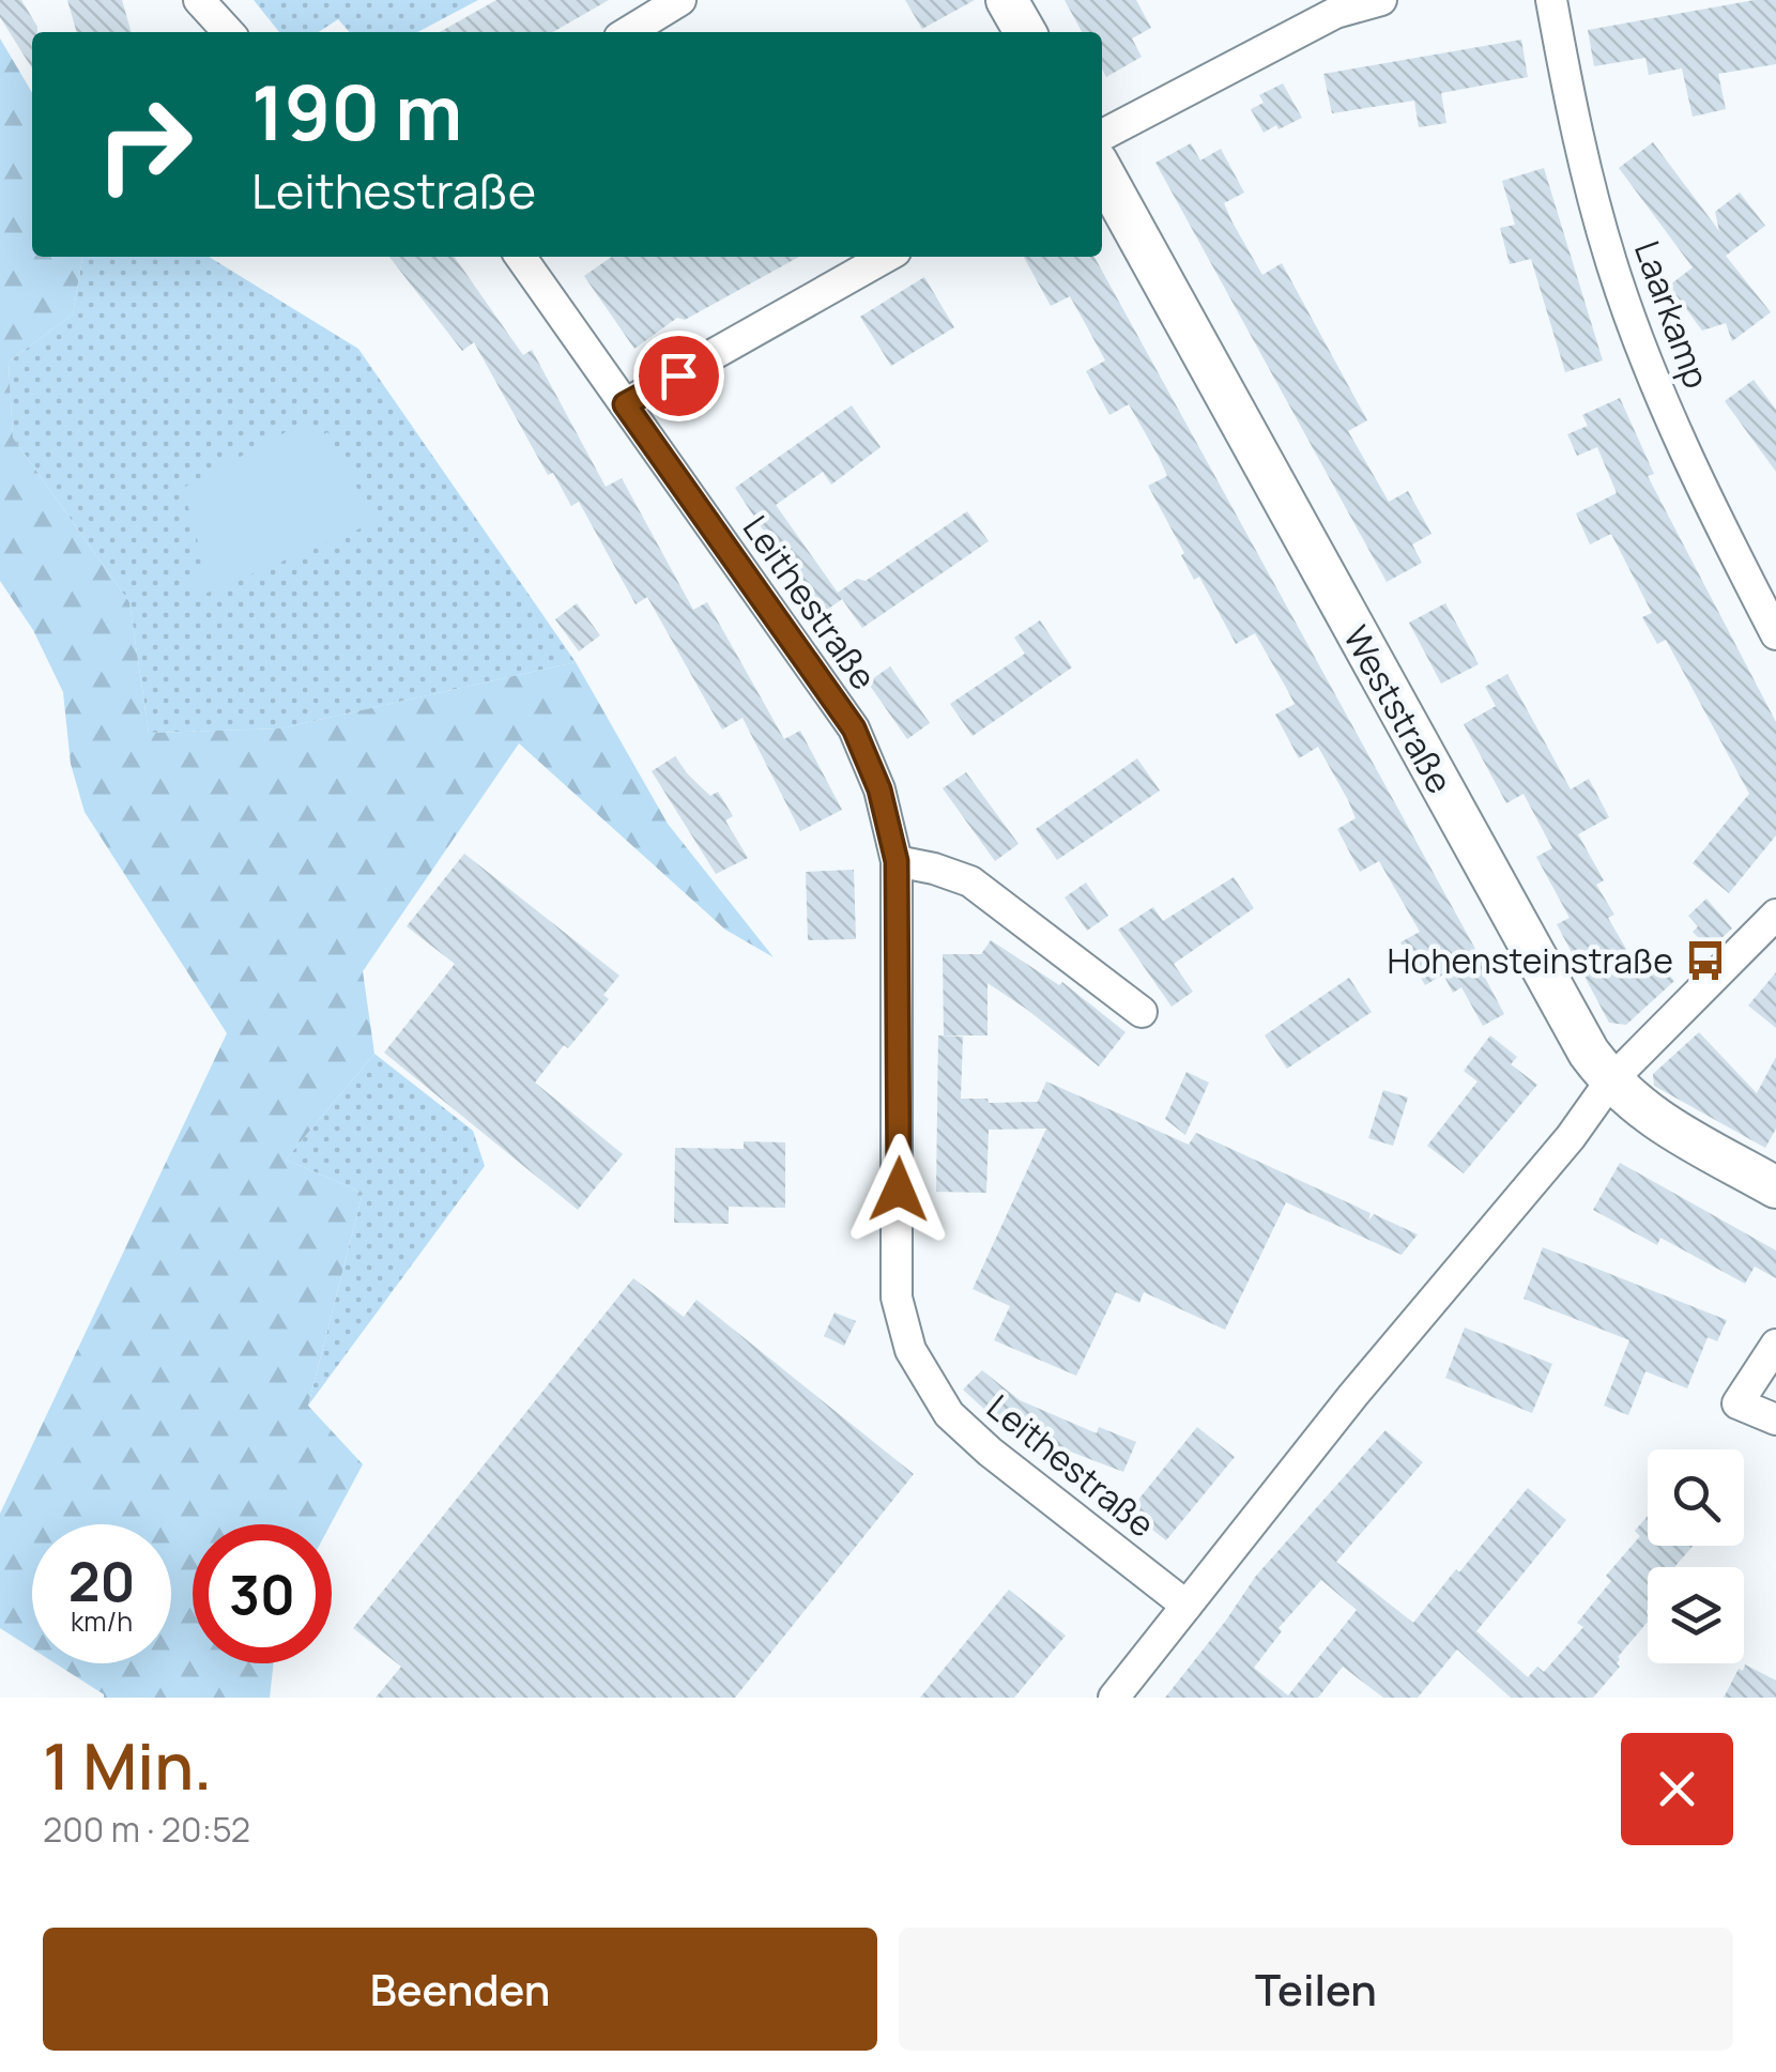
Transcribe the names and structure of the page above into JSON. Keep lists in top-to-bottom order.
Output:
{
  "streets": {
    "street": ["Laarkamp", "Leithestraße", "Weststraße"]
  },
  "places": {
    "bus stop": ["Hohensteinstraße"]
  },
  "page": {
    "turn": ["190 m", "Leithestraße"],
    "speed": "20 km/h",
    "limit": "30",
    "heading": ["1 Min.", "200 m · 20:52"],
    "buttons": ["Beenden", "Teilen"]
  }
}
